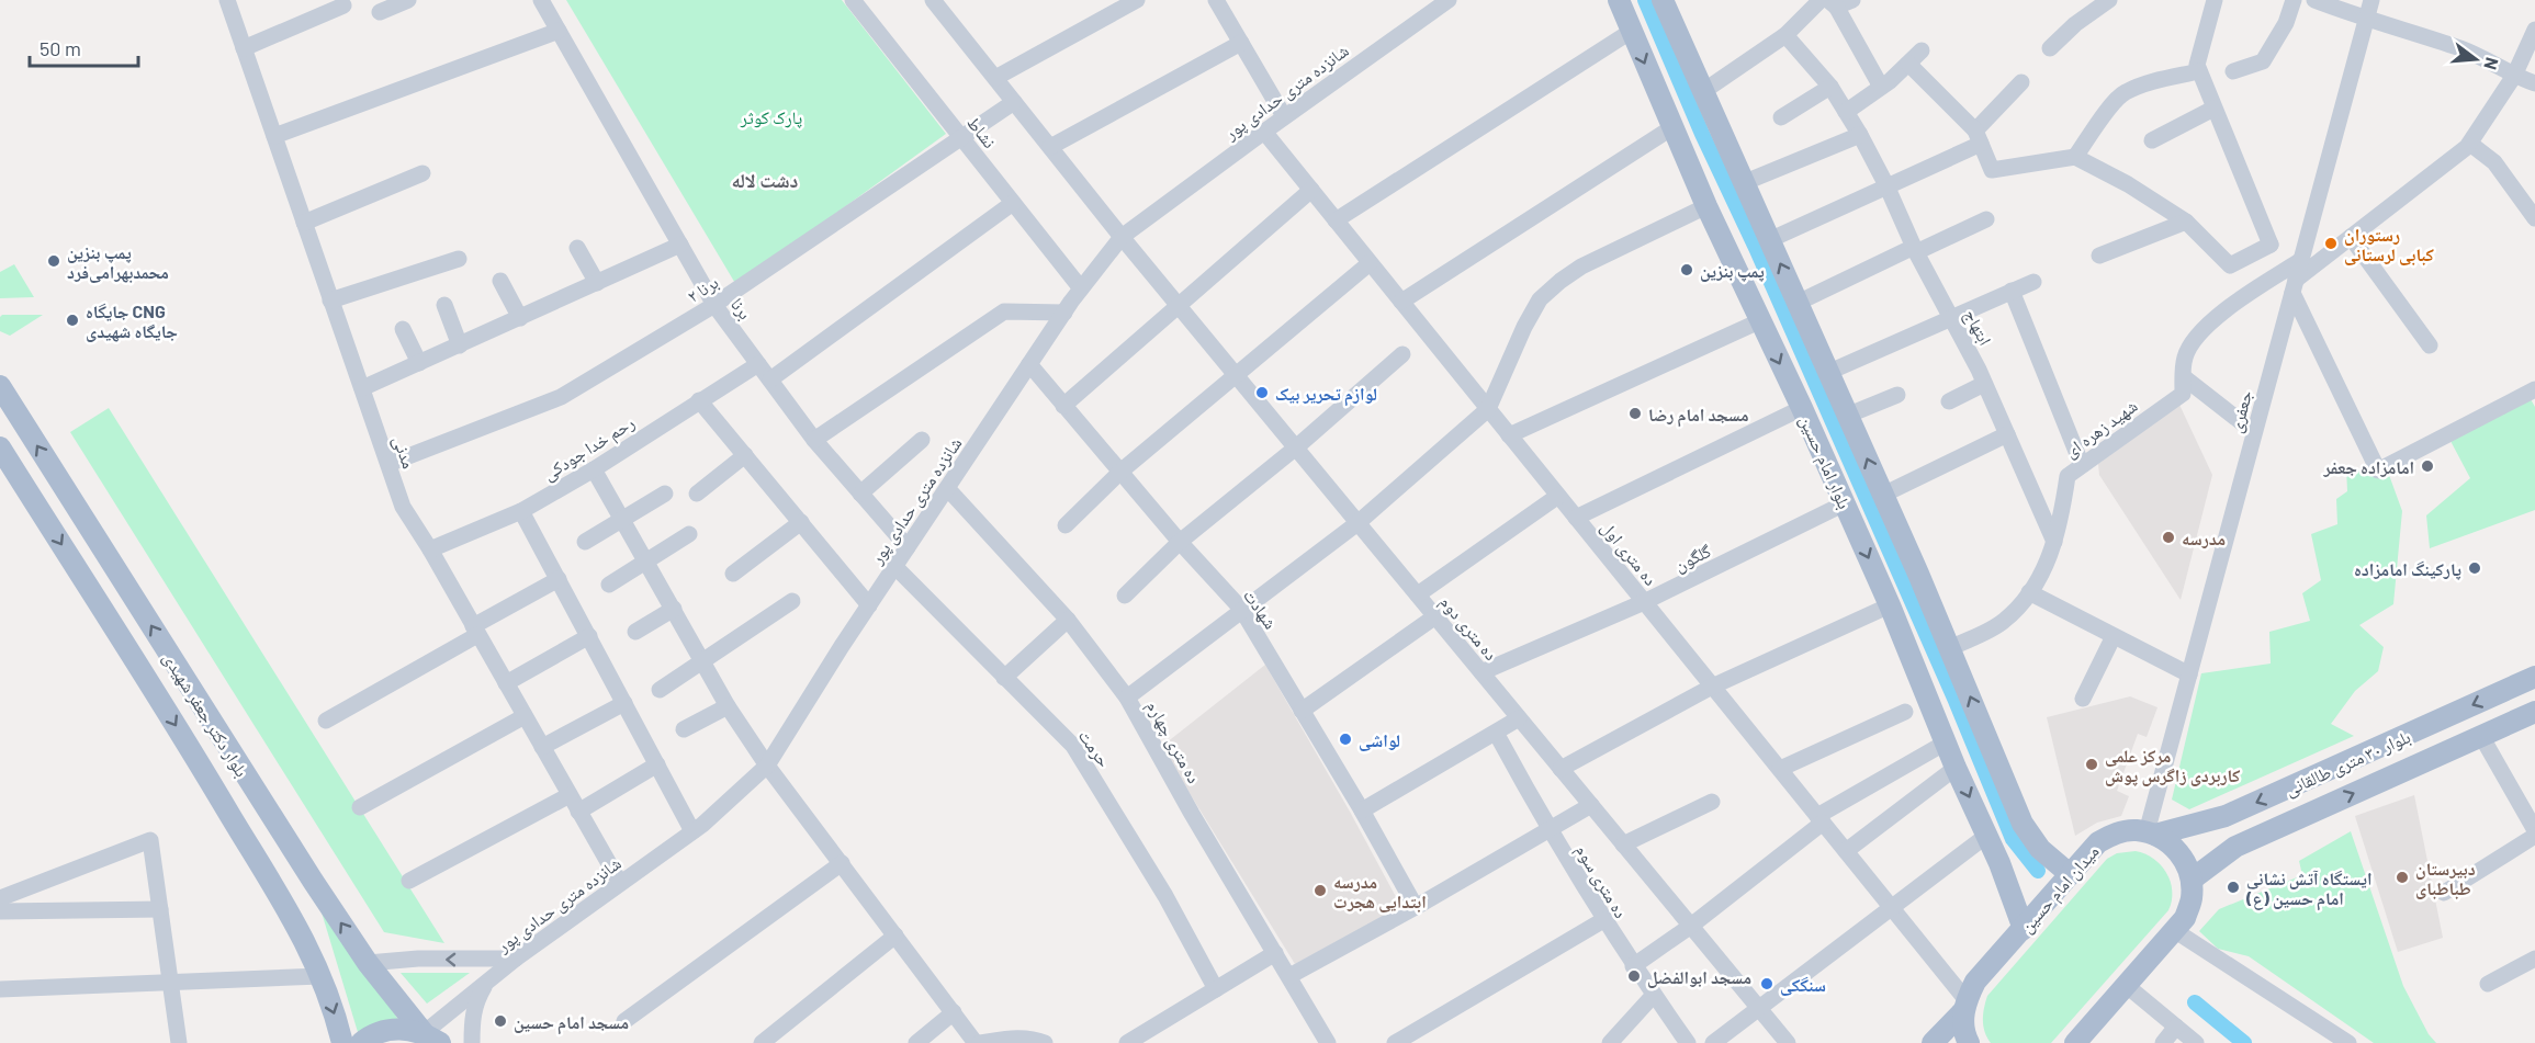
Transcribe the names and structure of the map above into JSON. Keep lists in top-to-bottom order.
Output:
{
  "streets": {
    "main road": [
      "بلوار امام حسین",
      "بلوار دکتر جعفر شهیدی",
      "بلوار ۳۰ متری طالقانی",
      "میدان امام حسین"
    ],
    "street": [
      "شانزده متری حدادی پور",
      "نشاط",
      "برنا ۲",
      "برنا",
      "ابتهاج",
      "جعفری",
      "شهید زهره ای",
      "رحم خدا جودکی",
      "مدنی",
      "ده متری اول",
      "گلگون",
      "شهادت",
      "ده متری دوم",
      "ده متری چهارم",
      "حرمت",
      "ده متری سوم"
    ]
  },
  "crossings": [
    ["شانزده متری حدادی پور", "نشاط"],
    ["شانزده متری حدادی پور", "برنا"],
    ["شانزده متری حدادی پور", "مدنی"],
    ["شانزده متری حدادی پور", "ده متری اول"],
    ["شانزده متری حدادی پور", "شهادت"],
    ["شانزده متری حدادی پور", "ده متری دوم"],
    ["شانزده متری حدادی پور", "بلوار دکتر جعفر شهیدی"],
    ["شانزده متری حدادی پور", "ده متری چهارم"],
    ["شانزده متری حدادی پور", "حرمت"],
    ["نشاط", "برنا ۲"],
    ["برنا ۲", "برنا"],
    ["برنا ۲", "مدنی"],
    ["برنا ۲", "ده متری دوم"],
    ["برنا", "رحم خدا جودکی"],
    ["ابتهاج", "شهید زهره ای"],
    ["جعفری", "شهید زهره ای"],
    ["جعفری", "بلوار ۳۰ متری طالقانی"],
    ["جعفری", "میدان امام حسین"],
    ["رحم خدا جودکی", "مدنی"],
    ["بلوار امام حسین", "گلگون"],
    ["بلوار امام حسین", "میدان امام حسین"],
    ["ده متری اول", "گلگون"],
    ["ده متری اول", "میدان امام حسین"],
    ["گلگون", "ده متری دوم"],
    ["بلوار ۳۰ متری طالقانی", "میدان امام حسین"]
  ],
  "districts": ["دشت لاله"],
  "parks": ["پارک کوثر"],
  "places": [
    "رستوران کبابی لرستانی",
    "پمپ بنزین محمد‌بهرامی‌فرد",
    "پمپ بنزین",
    "جایگاه CNG جایگاه شهیدی",
    "لوازم تحریر بیک",
    "مسجد امام رضا",
    "امامزاده جعفر",
    "مدرسه",
    "پارکینگ امامزاده",
    "لواشی",
    "مرکز علمی کاربردی زاگرس پوش",
    "دبیرستان طباطبای",
    "ایستگاه آتش نشانی امام حسین (ع)",
    "مدرسه ابتدایی هجرت",
    "مسجد ابوالفضل",
    "سنگکی",
    "مسجد امام حسین"
  ],
  "scale_bar": "50 m",
  "north": "right"
}
